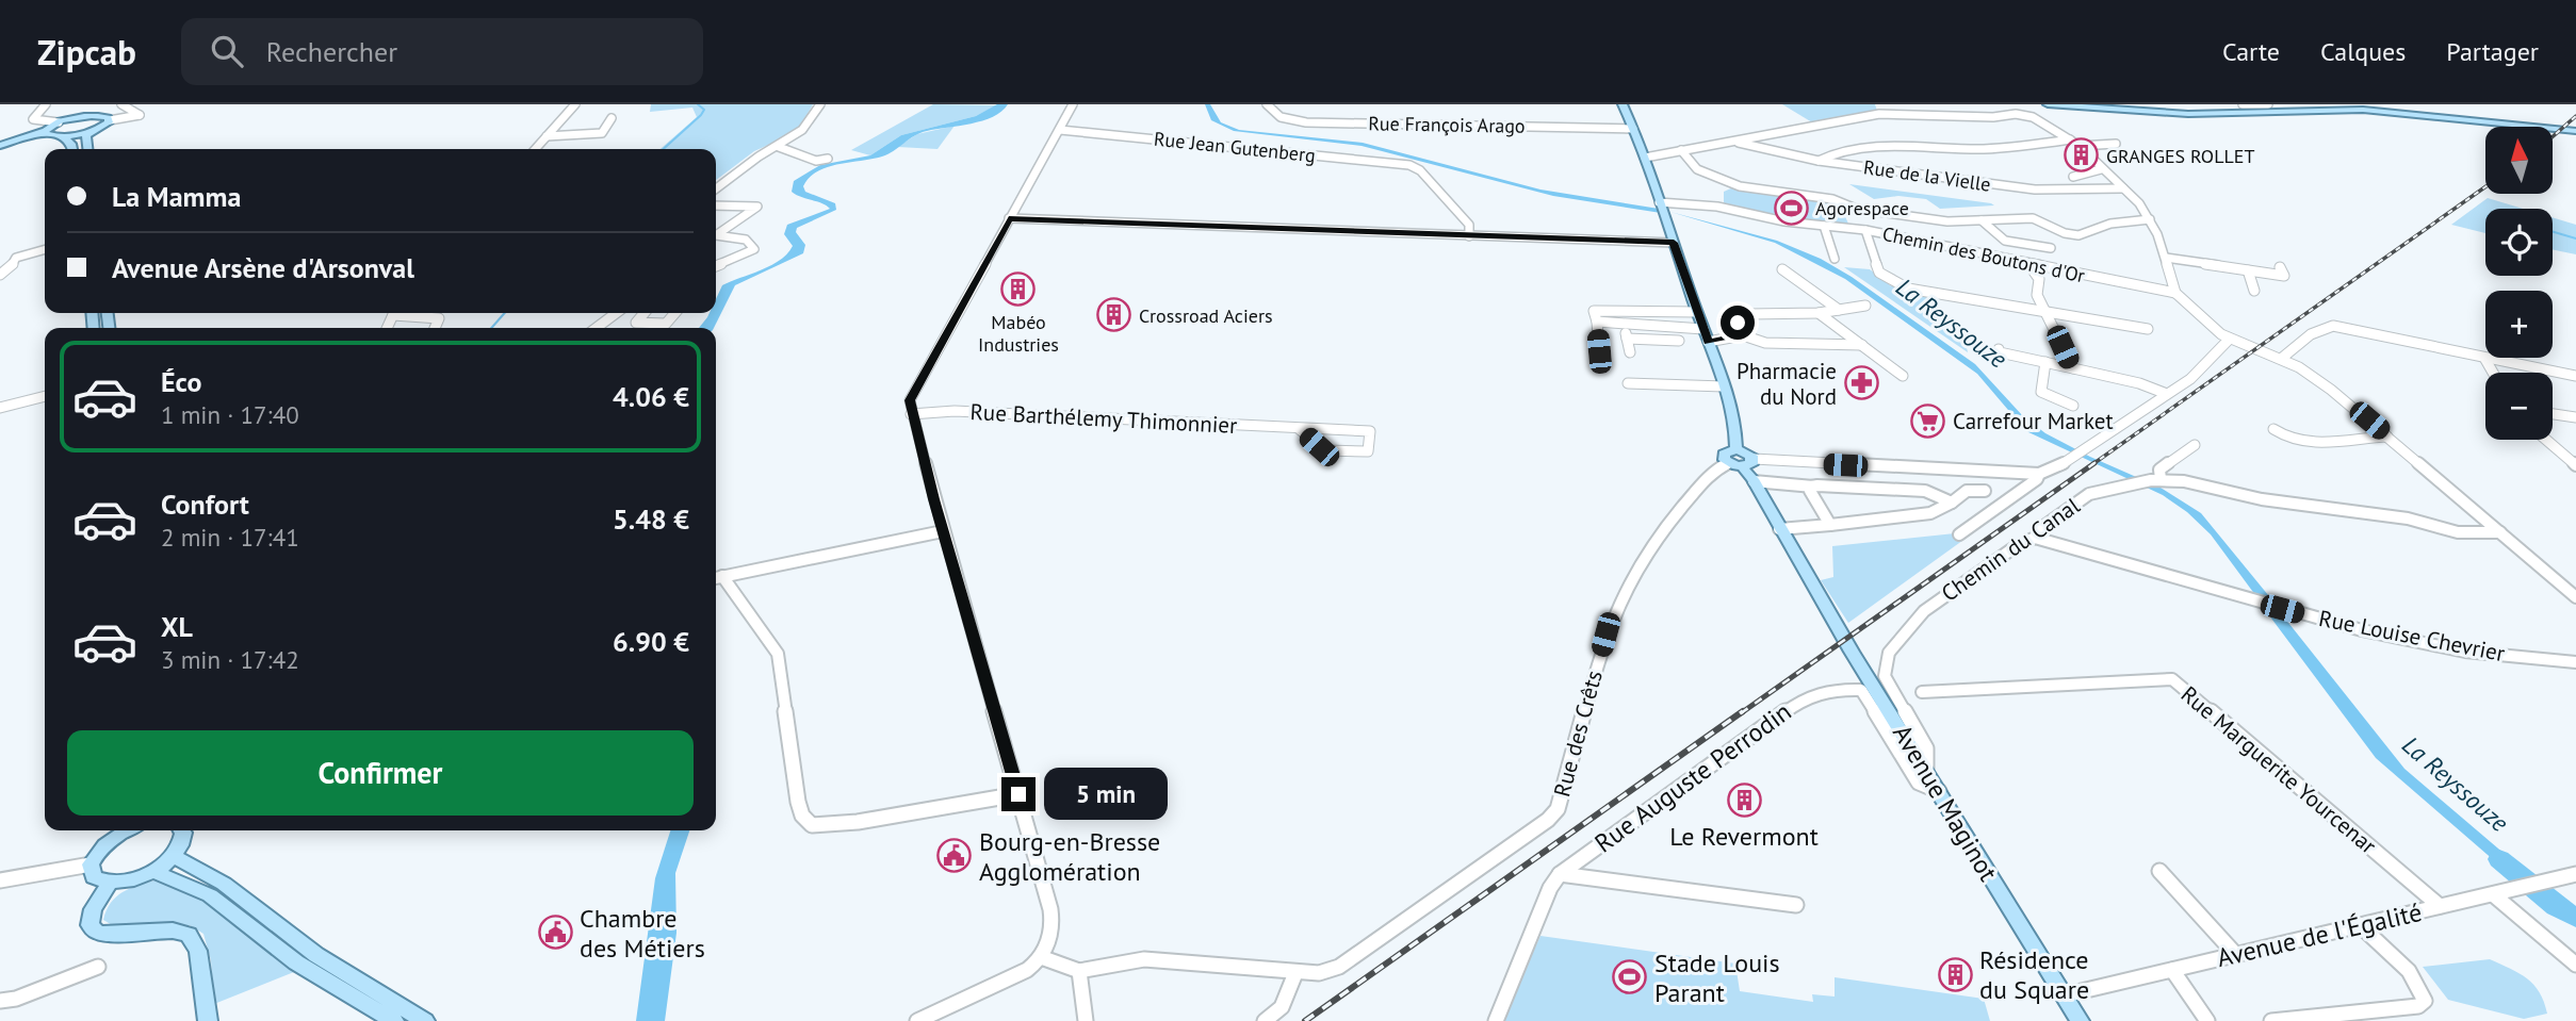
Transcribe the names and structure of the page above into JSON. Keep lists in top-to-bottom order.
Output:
{
  "streets": {
    "main road": ["Avenue Maginot"],
    "street": [
      "Rue François Arago",
      "Rue Jean Gutenberg",
      "Rue de la Vielle",
      "Chemin des Boutons d'Or",
      "Rue Barthélemy Thimonnier",
      "Chemin du Canal",
      "Rue Louise Chevrier",
      "Rue des Crêts",
      "Rue Marguerite Yourcenar",
      "Rue Auguste Perrodin",
      "Avenue de l'Égalité"
    ]
  },
  "crossings": [
    ["Chemin du Canal", "Rue Louise Chevrier"],
    ["Chemin du Canal", "Avenue Maginot"],
    ["Rue des Crêts", "Avenue Maginot"],
    ["Rue Marguerite Yourcenar", "Avenue de l'Égalité"],
    ["Rue Auguste Perrodin", "Avenue Maginot"],
    ["Avenue Maginot", "Avenue de l'Égalité"]
  ],
  "water": ["La Reyssouze"],
  "places": {
    "building": [
      "GRANGES ROLLET",
      "Mabéo Industries",
      "Crossroad Aciers",
      "Le Revermont",
      "Résidence du Square"
    ],
    "sports": ["Agorespace", "Stade Louis Parant"],
    "pharmacy": ["Pharmacie du Nord"],
    "supermarket": ["Carrefour Market"],
    "public building": ["Bourg-en-Bresse Agglomération", "Chambre des Métiers"]
  },
  "north": "top",
  "page": {
    "header": "Zipcab",
    "search": "Rechercher",
    "nav": ["Carte", "Calques", "Partager"],
    "map_buttons": ["+", "−"],
    "banner": ["La Mamma", "Avenue Arsène d'Arsonval"],
    "list": [
      {
        "name": "Éco",
        "note": "1 min · 17:40",
        "value": "4.06 €"
      },
      {
        "name": "Confort",
        "note": "2 min · 17:41",
        "value": "5.48 €"
      },
      {
        "name": "XL",
        "note": "3 min · 17:42",
        "value": "6.90 €"
      }
    ],
    "buttons": "Confirmer",
    "bubble": "5 min"
  }
}
